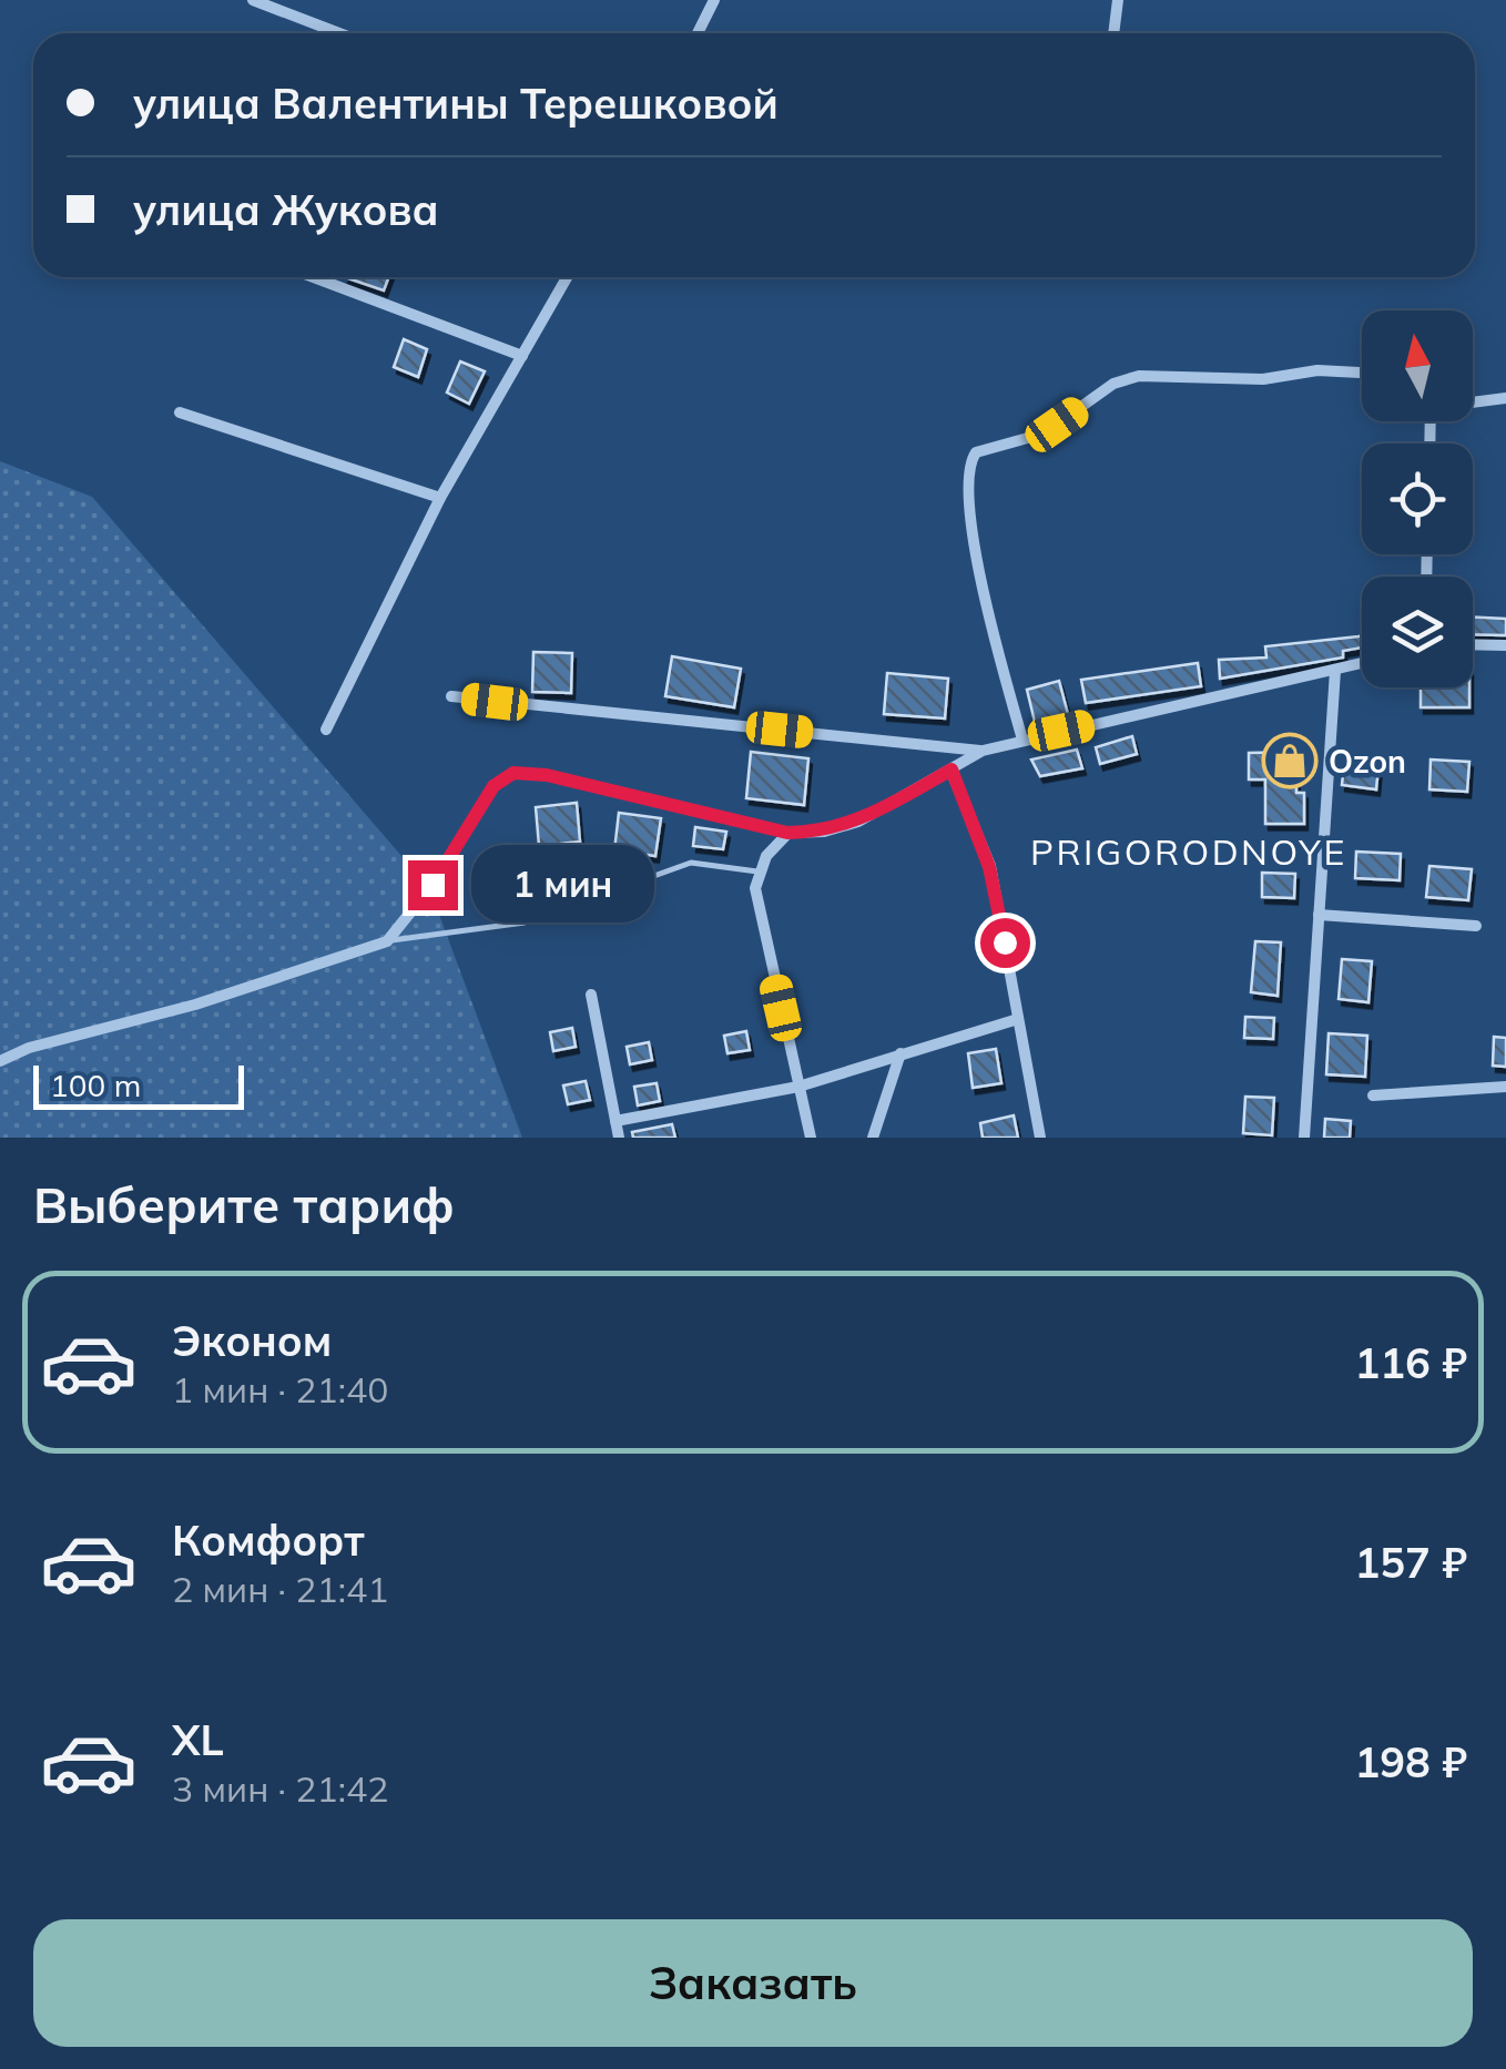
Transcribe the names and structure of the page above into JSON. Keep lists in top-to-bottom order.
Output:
{
  "districts": ["PRIGORODNOYE"],
  "places": {
    "shop": ["Ozon"]
  },
  "scale_bar": "100 m",
  "north": "top",
  "page": {
    "banner": ["улица Валентины Терешковой", "улица Жукова"],
    "bubble": "1 мин",
    "scale": "100 m",
    "heading": "Выберите тариф",
    "list": [
      {
        "name": "Эконом",
        "note": "1 мин · 21:40",
        "value": "116 ₽"
      },
      {
        "name": "Комфорт",
        "note": "2 мин · 21:41",
        "value": "157 ₽"
      },
      {
        "name": "XL",
        "note": "3 мин · 21:42",
        "value": "198 ₽"
      }
    ],
    "buttons": "Заказать"
  }
}
